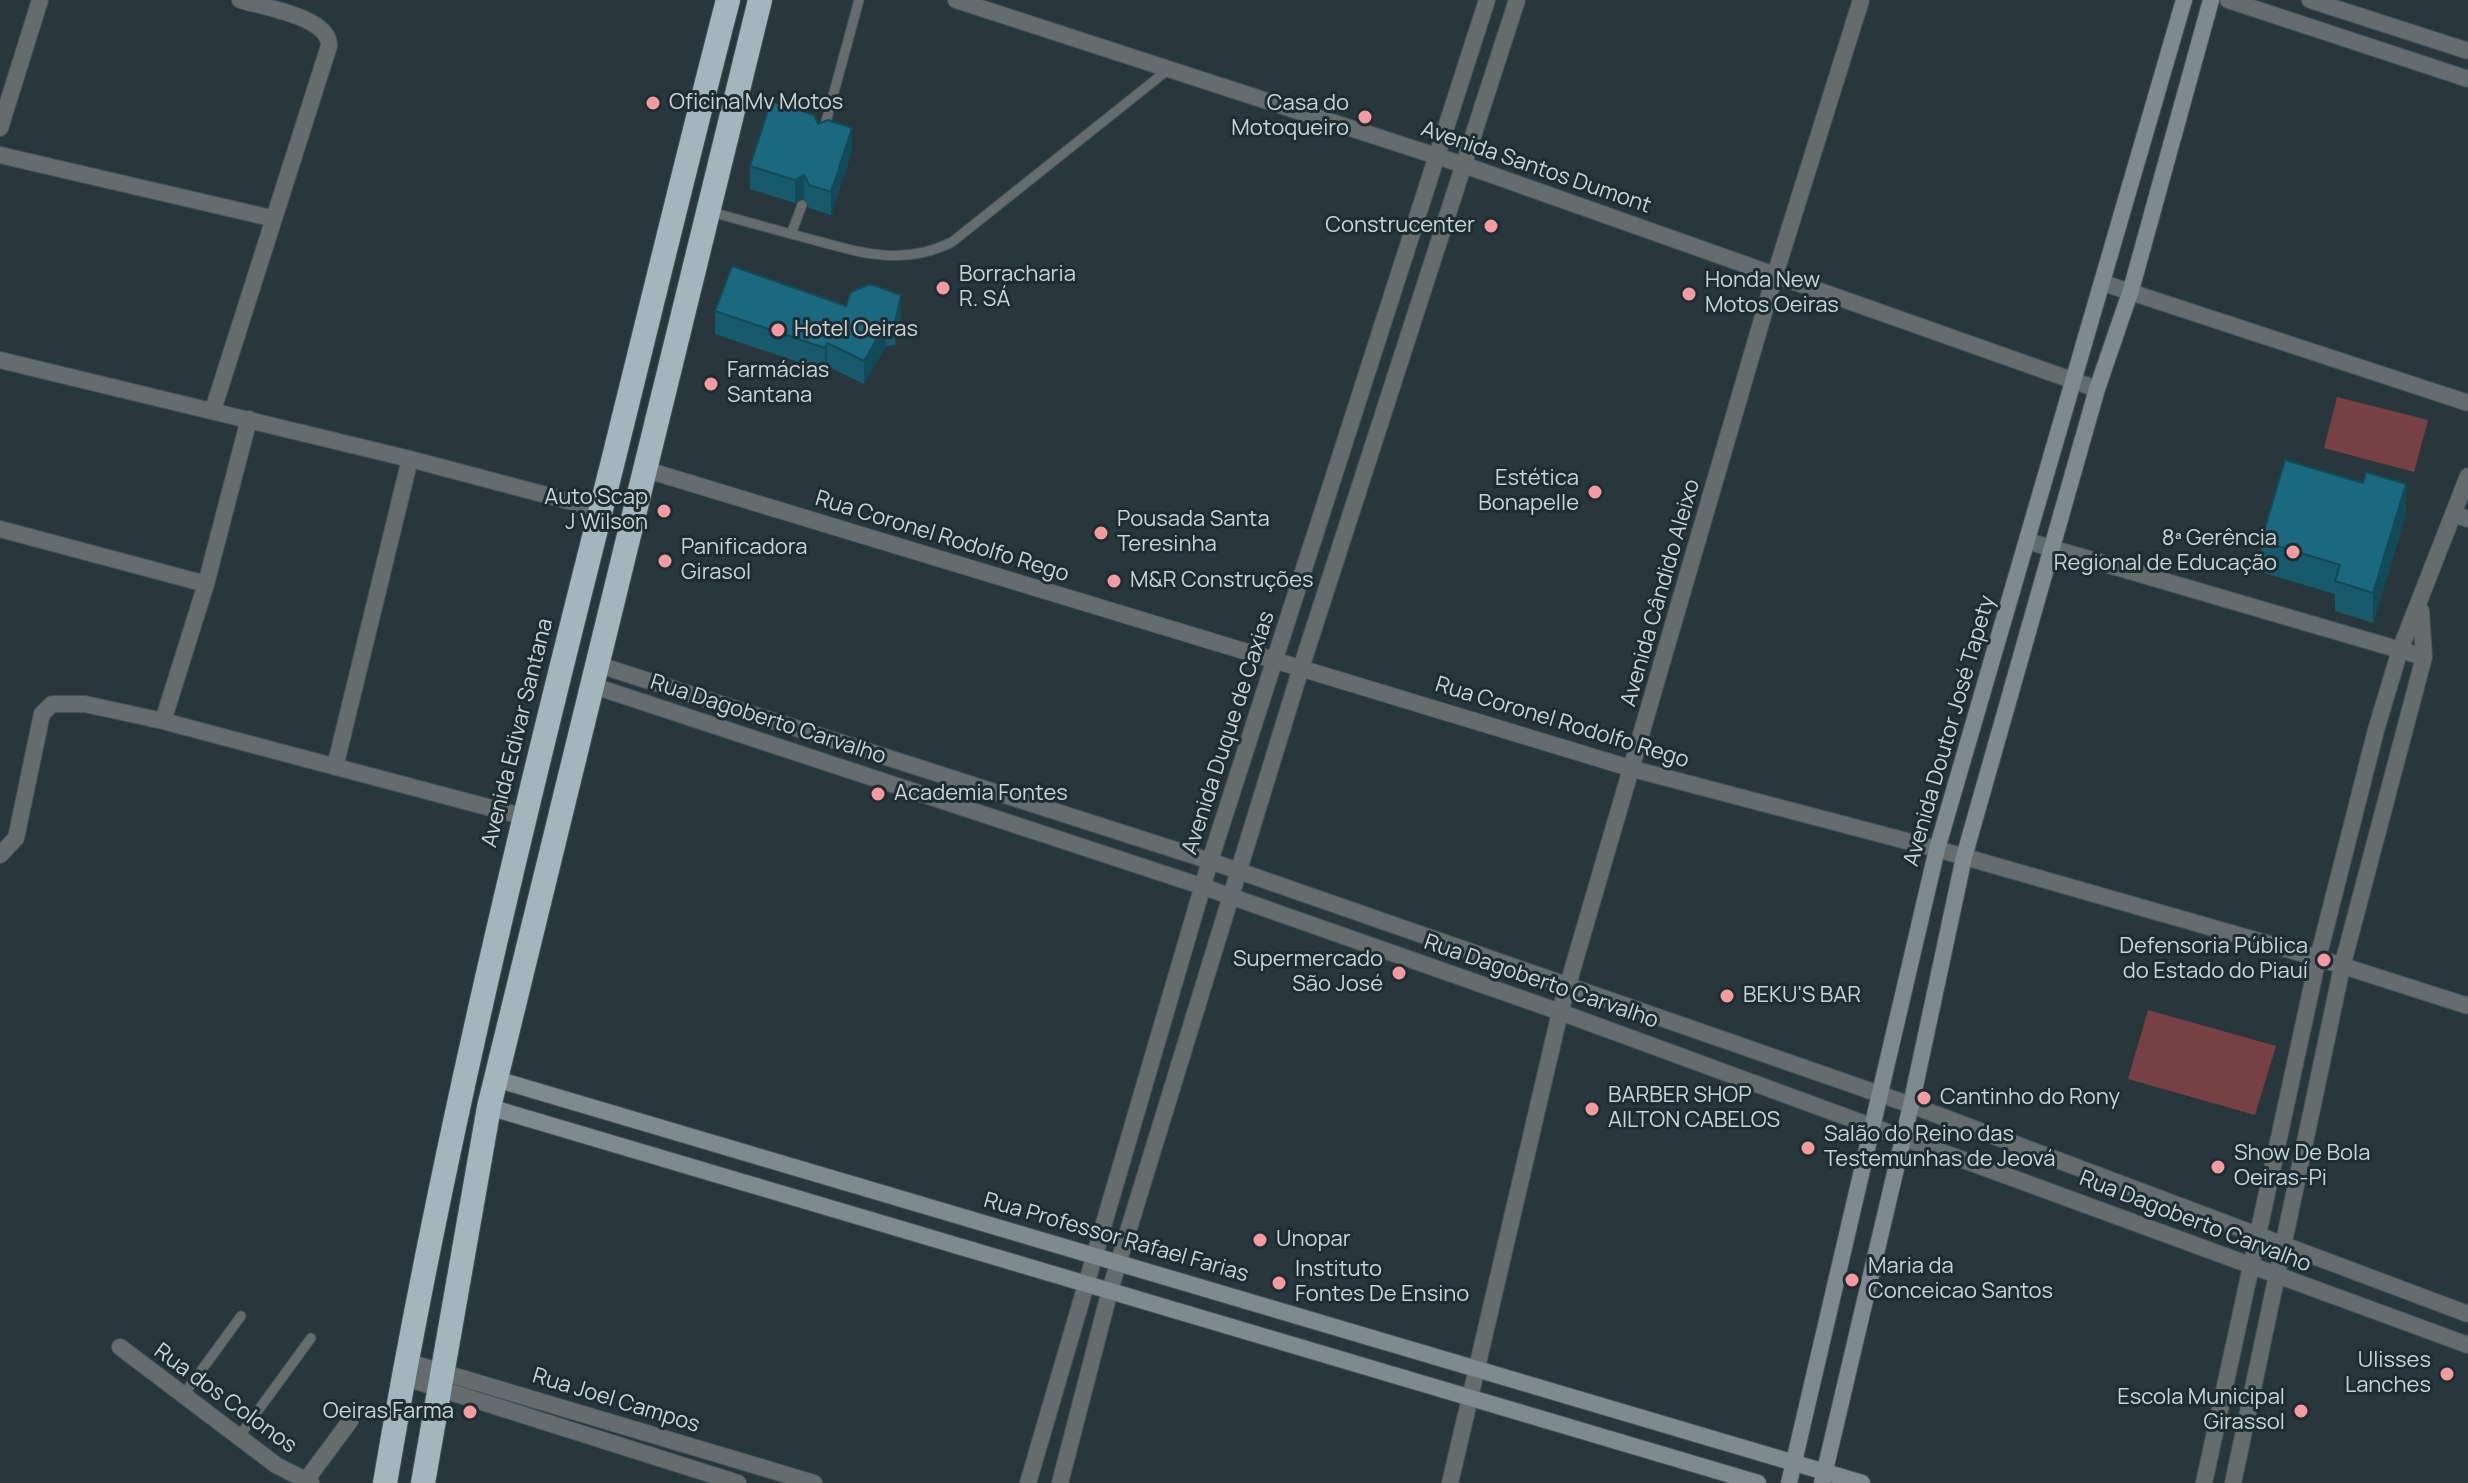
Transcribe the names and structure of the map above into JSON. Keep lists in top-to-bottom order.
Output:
{
  "streets": {
    "highway": ["Avenida Edivar Santana"],
    "street": [
      "Avenida Santos Dumont",
      "Rua Coronel Rodolfo Rego",
      "Avenida Cândido Aleixo",
      "Rua Dagoberto Carvalho",
      "Avenida Doutor José Tapety",
      "Avenida Duque de Caxias",
      "Rua Professor Rafael Farias",
      "Rua dos Colonos",
      "Rua Joel Campos"
    ]
  },
  "crossings": [
    ["Avenida Santos Dumont", "Avenida Cândido Aleixo"],
    ["Avenida Santos Dumont", "Avenida Doutor José Tapety"],
    ["Avenida Santos Dumont", "Avenida Duque de Caxias"],
    ["Rua Coronel Rodolfo Rego", "Avenida Cândido Aleixo"],
    ["Rua Coronel Rodolfo Rego", "Avenida Doutor José Tapety"],
    ["Rua Coronel Rodolfo Rego", "Avenida Duque de Caxias"],
    ["Avenida Cândido Aleixo", "Rua Dagoberto Carvalho"],
    ["Avenida Cândido Aleixo", "Rua Professor Rafael Farias"],
    ["Rua Dagoberto Carvalho", "Avenida Doutor José Tapety"],
    ["Rua Dagoberto Carvalho", "Avenida Duque de Caxias"],
    ["Avenida Doutor José Tapety", "Rua Professor Rafael Farias"],
    ["Avenida Edivar Santana", "Rua Joel Campos"],
    ["Avenida Duque de Caxias", "Rua Professor Rafael Farias"]
  ],
  "places": [
    "Oficina Mv Motos",
    "Casa do Motoqueiro",
    "Construcenter",
    "Borracharia R. SÁ",
    "Honda New Motos Oeiras",
    "Hotel Oeiras",
    "Farmácias Santana",
    "Estética Bonapelle",
    "Auto Scap J Wilson",
    "Pousada Santa Teresinha",
    "8ª Gerência Regional de Educação",
    "Panificadora Girasol",
    "M&R Construções",
    "Academia Fontes",
    "Defensoria Pública do Estado do Piauí",
    "Supermercado São José",
    "BEKU'S BAR",
    "Cantinho do Rony",
    "BARBER SHOP AILTON CABELOS",
    "Salão do Reino das Testemunhas de Jeová",
    "Show De Bola Oeiras-Pi",
    "Unopar",
    "Maria da Conceicao Santos",
    "Instituto Fontes De Ensino",
    "Ulisses Lanches",
    "Escola Municipal Girassol",
    "Oeiras Farma"
  ]
}
